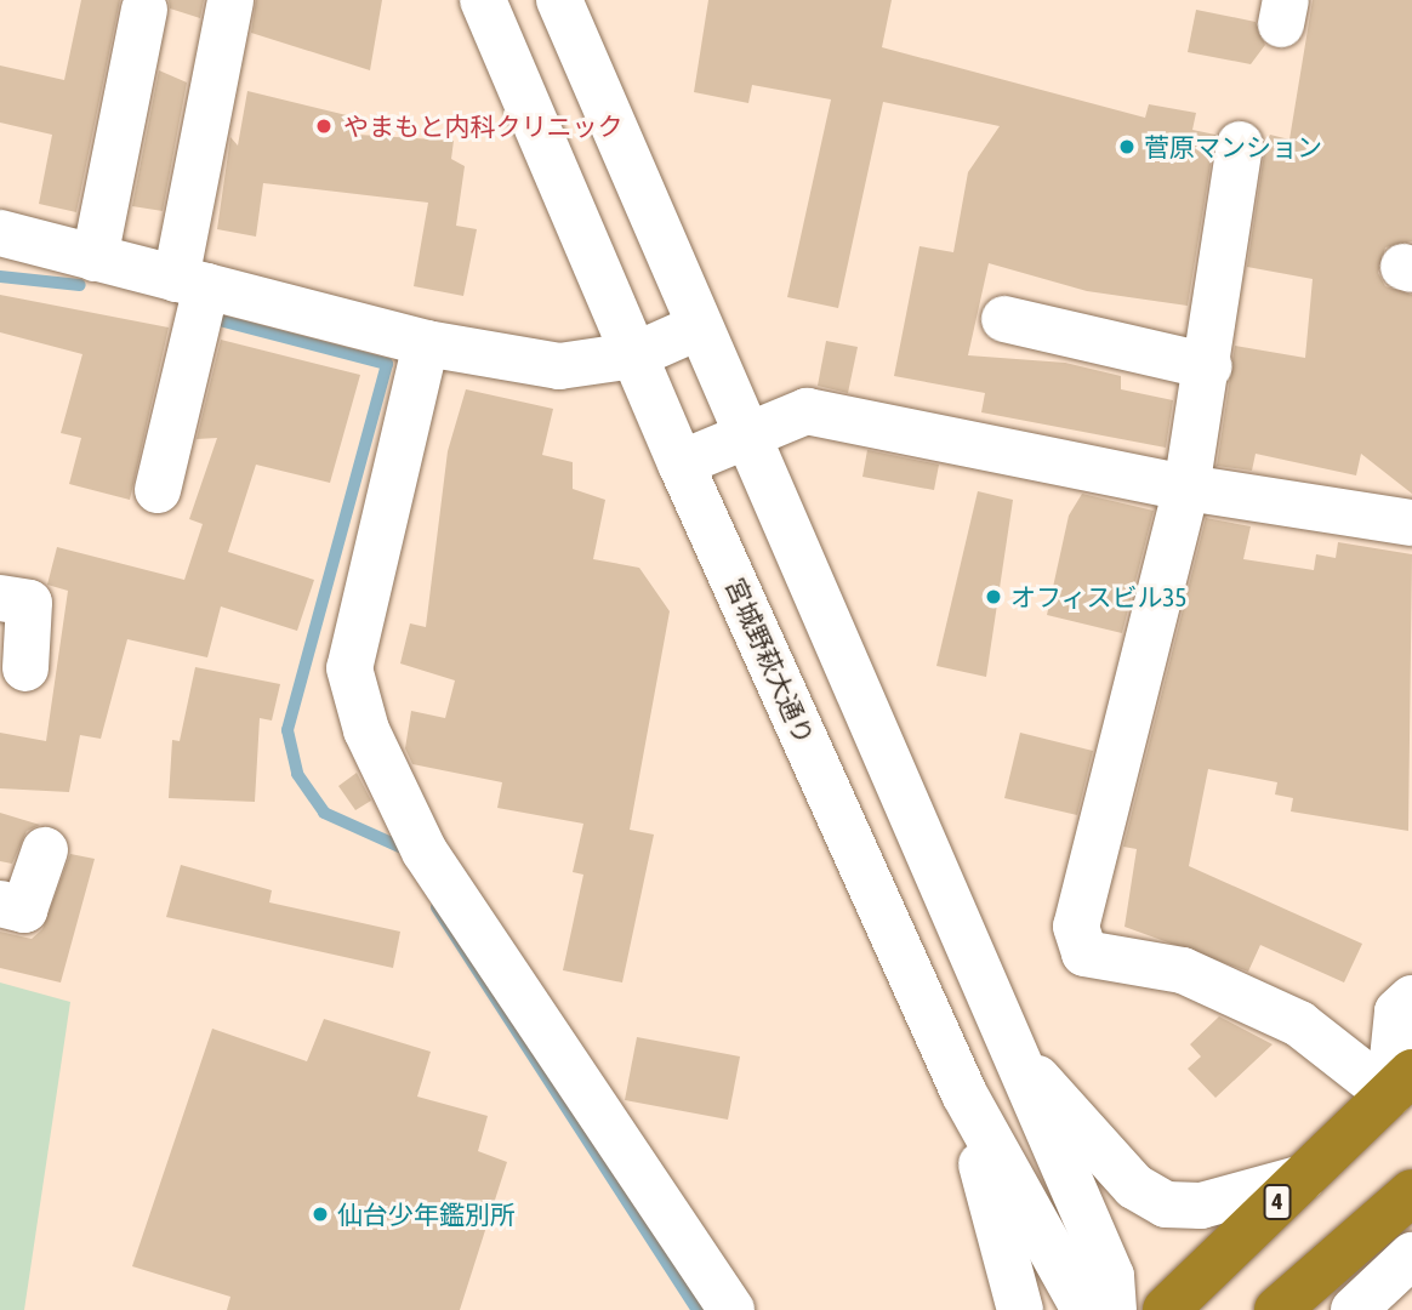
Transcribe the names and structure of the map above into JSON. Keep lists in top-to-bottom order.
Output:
{
  "streets": {
    "highway": ["4"],
    "street": ["宮城野萩大通り"]
  },
  "places": [
    "やまもと内科クリニック",
    "菅原マンション",
    "オフィスビル35",
    "仙台少年鑑別所"
  ]
}
